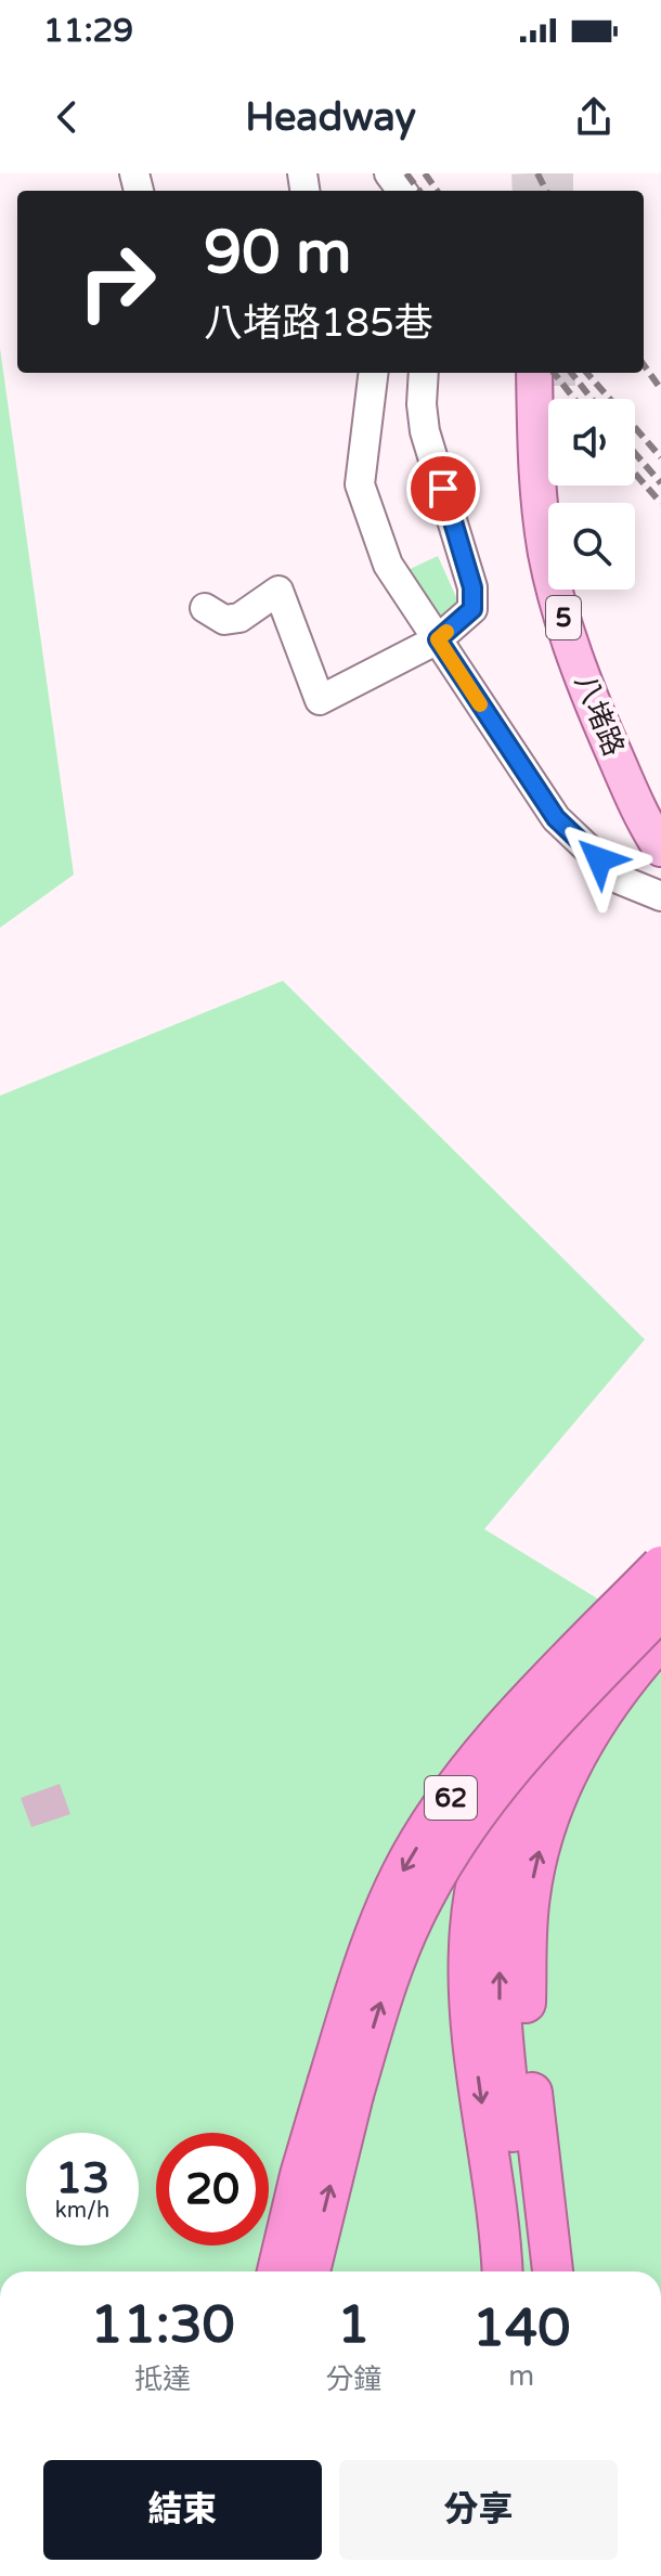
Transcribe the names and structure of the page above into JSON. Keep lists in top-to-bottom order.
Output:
{
  "streets": {
    "highway": ["62"],
    "main road": ["5", "八堵路"]
  },
  "page": {
    "status": "11:29",
    "header": "Headway",
    "turn": ["90 m", "八堵路185巷"],
    "speed": "13 km/h",
    "limit": "20",
    "eta": [
      "11:30",
      "抵達",
      "1",
      "分鐘",
      "140",
      "m"
    ],
    "buttons": ["結束", "分享"]
  }
}
